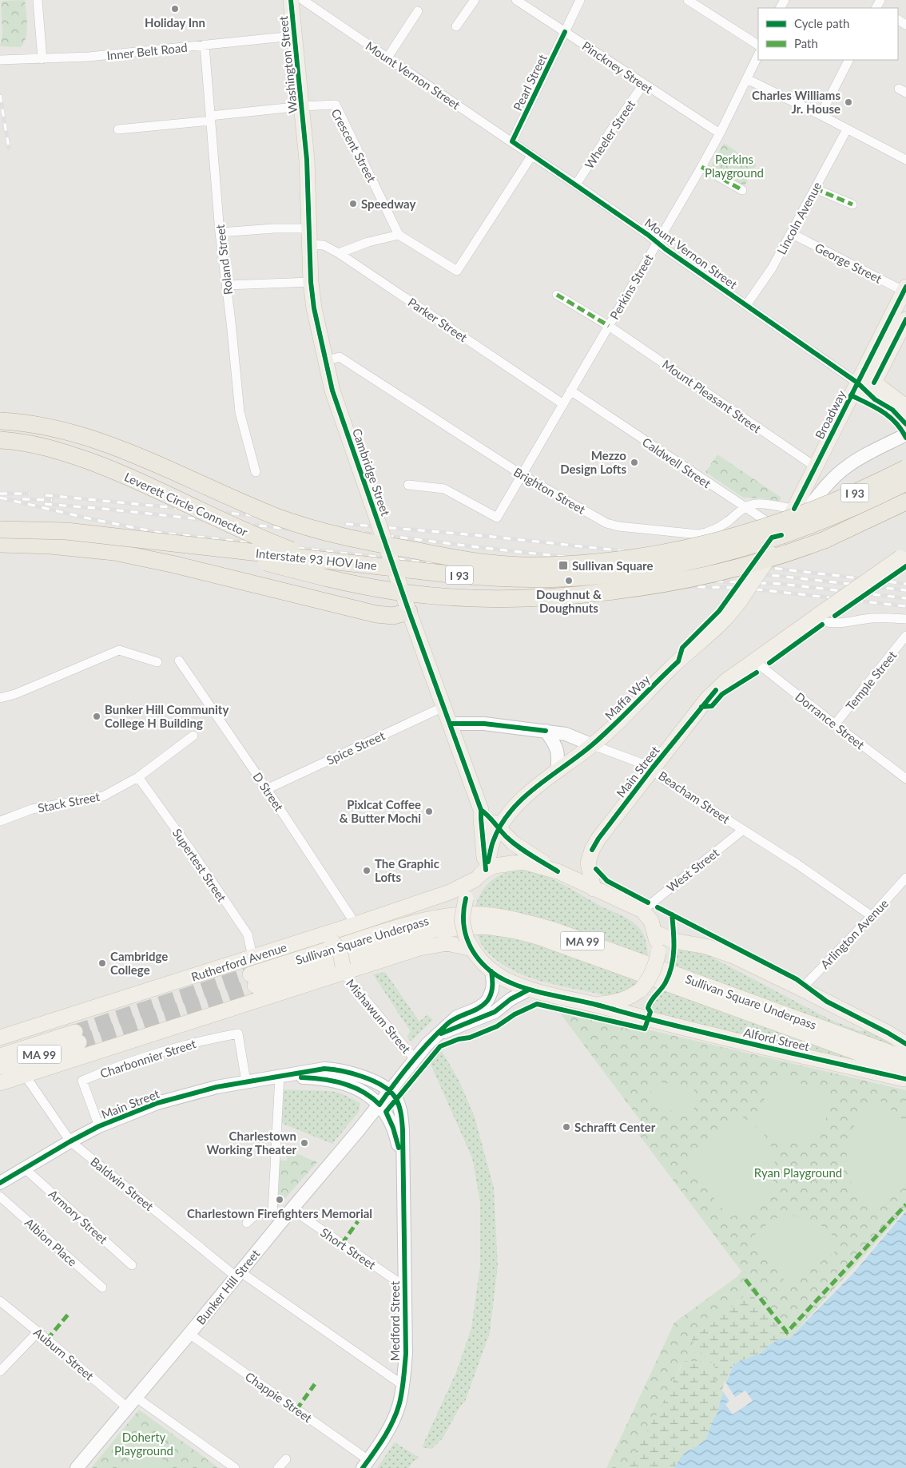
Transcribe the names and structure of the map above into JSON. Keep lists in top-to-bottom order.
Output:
{
  "streets": {
    "highway": ["I 93", "Leverett Circle Connector", "Interstate 93 HOV lane"],
    "main road": [
      "Washington Street",
      "Broadway",
      "Cambridge Street",
      "Maffa Way",
      "Main Street",
      "Beacham Street",
      "Sullivan Square Underpass",
      "MA 99",
      "Rutherford Avenue",
      "Alford Street",
      "Bunker Hill Street",
      "Medford Street"
    ],
    "street": [
      "Inner Belt Road",
      "Pinckney Street",
      "Mount Vernon Street",
      "Pearl Street",
      "Wheeler Street",
      "Crescent Street",
      "Lincoln Avenue",
      "Roland Street",
      "George Street",
      "Perkins Street",
      "Parker Street",
      "Mount Pleasant Street",
      "Caldwell Street",
      "Brighton Street",
      "Temple Street",
      "Dorrance Street",
      "Spice Street",
      "D Street",
      "Stack Street",
      "Supertest Street",
      "West Street",
      "Arlington Avenue",
      "Mishawum Street",
      "Charbonnier Street",
      "Baldwin Street",
      "Armory Street",
      "Albion Place",
      "Short Street",
      "Auburn Street",
      "Chappie Street"
    ]
  },
  "crossings": [
    ["Inner Belt Road", "Washington Street"],
    ["Inner Belt Road", "Roland Street"],
    ["Washington Street", "Crescent Street"],
    ["Washington Street", "Cambridge Street"],
    ["Pinckney Street", "Pearl Street"],
    ["Pinckney Street", "Wheeler Street"],
    ["Pinckney Street", "Perkins Street"],
    ["Mount Vernon Street", "Pearl Street"],
    ["Mount Vernon Street", "Wheeler Street"],
    ["Mount Vernon Street", "Lincoln Avenue"],
    ["Mount Vernon Street", "Perkins Street"],
    ["Mount Vernon Street", "Broadway"],
    ["Crescent Street", "Roland Street"],
    ["Lincoln Avenue", "George Street"],
    ["George Street", "Broadway"],
    ["Perkins Street", "Parker Street"],
    ["Perkins Street", "Mount Pleasant Street"],
    ["Perkins Street", "Caldwell Street"],
    ["Perkins Street", "Brighton Street"],
    ["Parker Street", "Cambridge Street"],
    ["Mount Pleasant Street", "Broadway"],
    ["Broadway", "Maffa Way"],
    ["Caldwell Street", "Brighton Street"],
    ["Caldwell Street", "Maffa Way"],
    ["Cambridge Street", "Brighton Street"],
    ["Cambridge Street", "Maffa Way"],
    ["Cambridge Street", "Spice Street"],
    ["Cambridge Street", "Beacham Street"],
    ["Cambridge Street", "Rutherford Avenue"],
    ["Cambridge Street", "Alford Street"],
    ["I 93", "Leverett Circle Connector"],
    ["Temple Street", "Dorrance Street"],
    ["Maffa Way", "Beacham Street"],
    ["Maffa Way", "Rutherford Avenue"],
    ["Maffa Way", "Alford Street"],
    ["Dorrance Street", "Main Street"],
    ["Spice Street", "D Street"],
    ["Main Street", "Beacham Street"],
    ["Main Street", "Charbonnier Street"],
    ["Main Street", "Baldwin Street"],
    ["Main Street", "Armory Street"],
    ["Main Street", "Bunker Hill Street"],
    ["Main Street", "Medford Street"],
    ["D Street", "Rutherford Avenue"],
    ["Beacham Street", "West Street"],
    ["Beacham Street", "Arlington Avenue"],
    ["Stack Street", "Supertest Street"],
    ["Supertest Street", "Rutherford Avenue"],
    ["West Street", "Alford Street"],
    ["Rutherford Avenue", "Alford Street"],
    ["Baldwin Street", "Bunker Hill Street"],
    ["Baldwin Street", "Medford Street"],
    ["Short Street", "Bunker Hill Street"],
    ["Short Street", "Medford Street"],
    ["Bunker Hill Street", "Medford Street"],
    ["Bunker Hill Street", "Auburn Street"],
    ["Bunker Hill Street", "Chappie Street"],
    ["Medford Street", "Chappie Street"]
  ],
  "parks": ["Perkins Playground", "Ryan Playground", "Doherty Playground"],
  "places": {
    "other": [
      "Holiday Inn",
      "Charles Williams Jr. House",
      "Speedway",
      "Mezzo Design Lofts",
      "Doughnut & Doughnuts",
      "Bunker Hill Community College H Building",
      "Pixlcat Coffee & Butter Mochi",
      "The Graphic Lofts",
      "Cambridge College",
      "Schrafft Center",
      "Charlestown Working Theater",
      "Charlestown Firefighters Memorial"
    ],
    "transit": ["Sullivan Square"]
  },
  "legend": ["Cycle path", "Path"]
}
